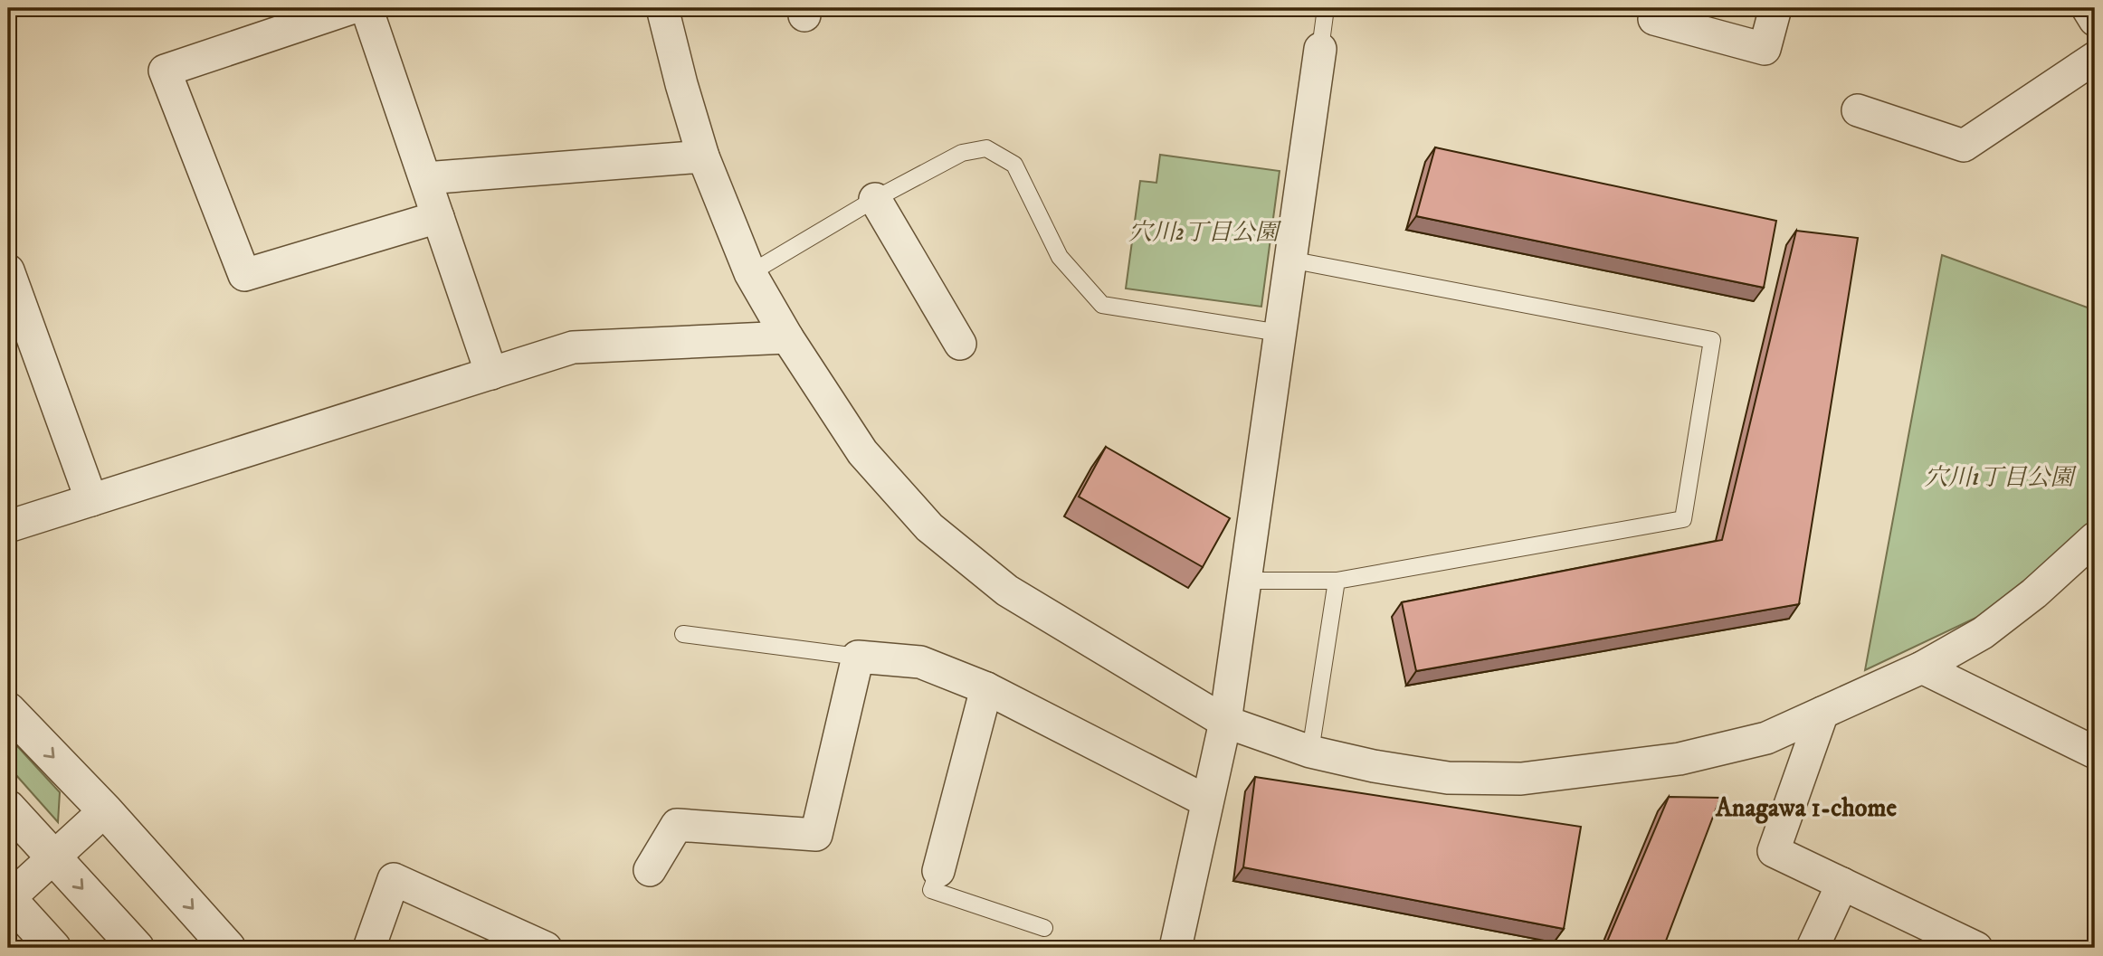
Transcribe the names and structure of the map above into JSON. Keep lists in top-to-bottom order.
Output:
{
  "districts": ["Anagawa 1-chome"],
  "parks": ["穴川2丁目公園", "穴川1丁目公園"]
}
